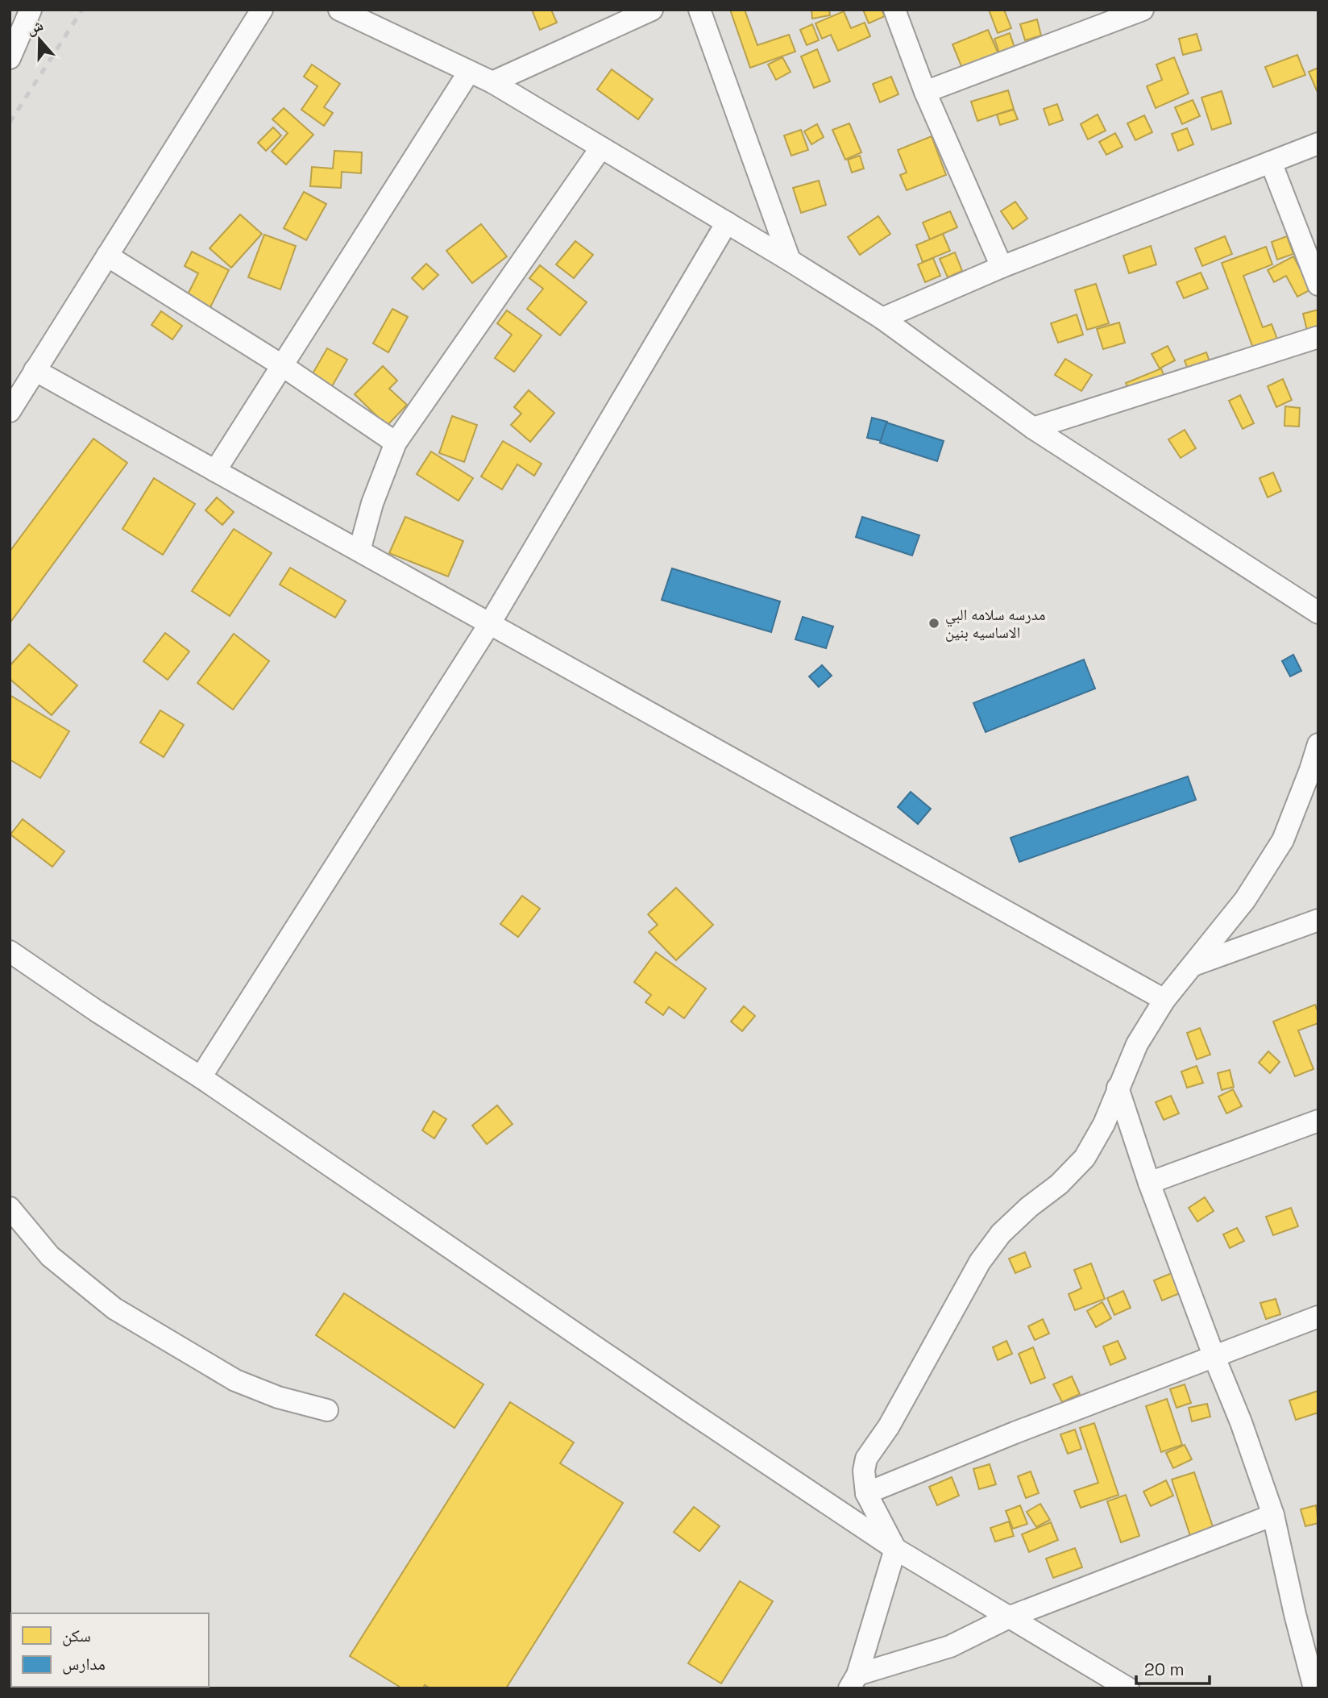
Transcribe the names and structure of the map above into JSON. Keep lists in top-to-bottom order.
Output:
{
  "places": ["مدرسه سلامه البي الاساسيه بنين"],
  "legend": ["سكن", "مدارس"],
  "scale_bar": "20 m",
  "north": "top"
}
